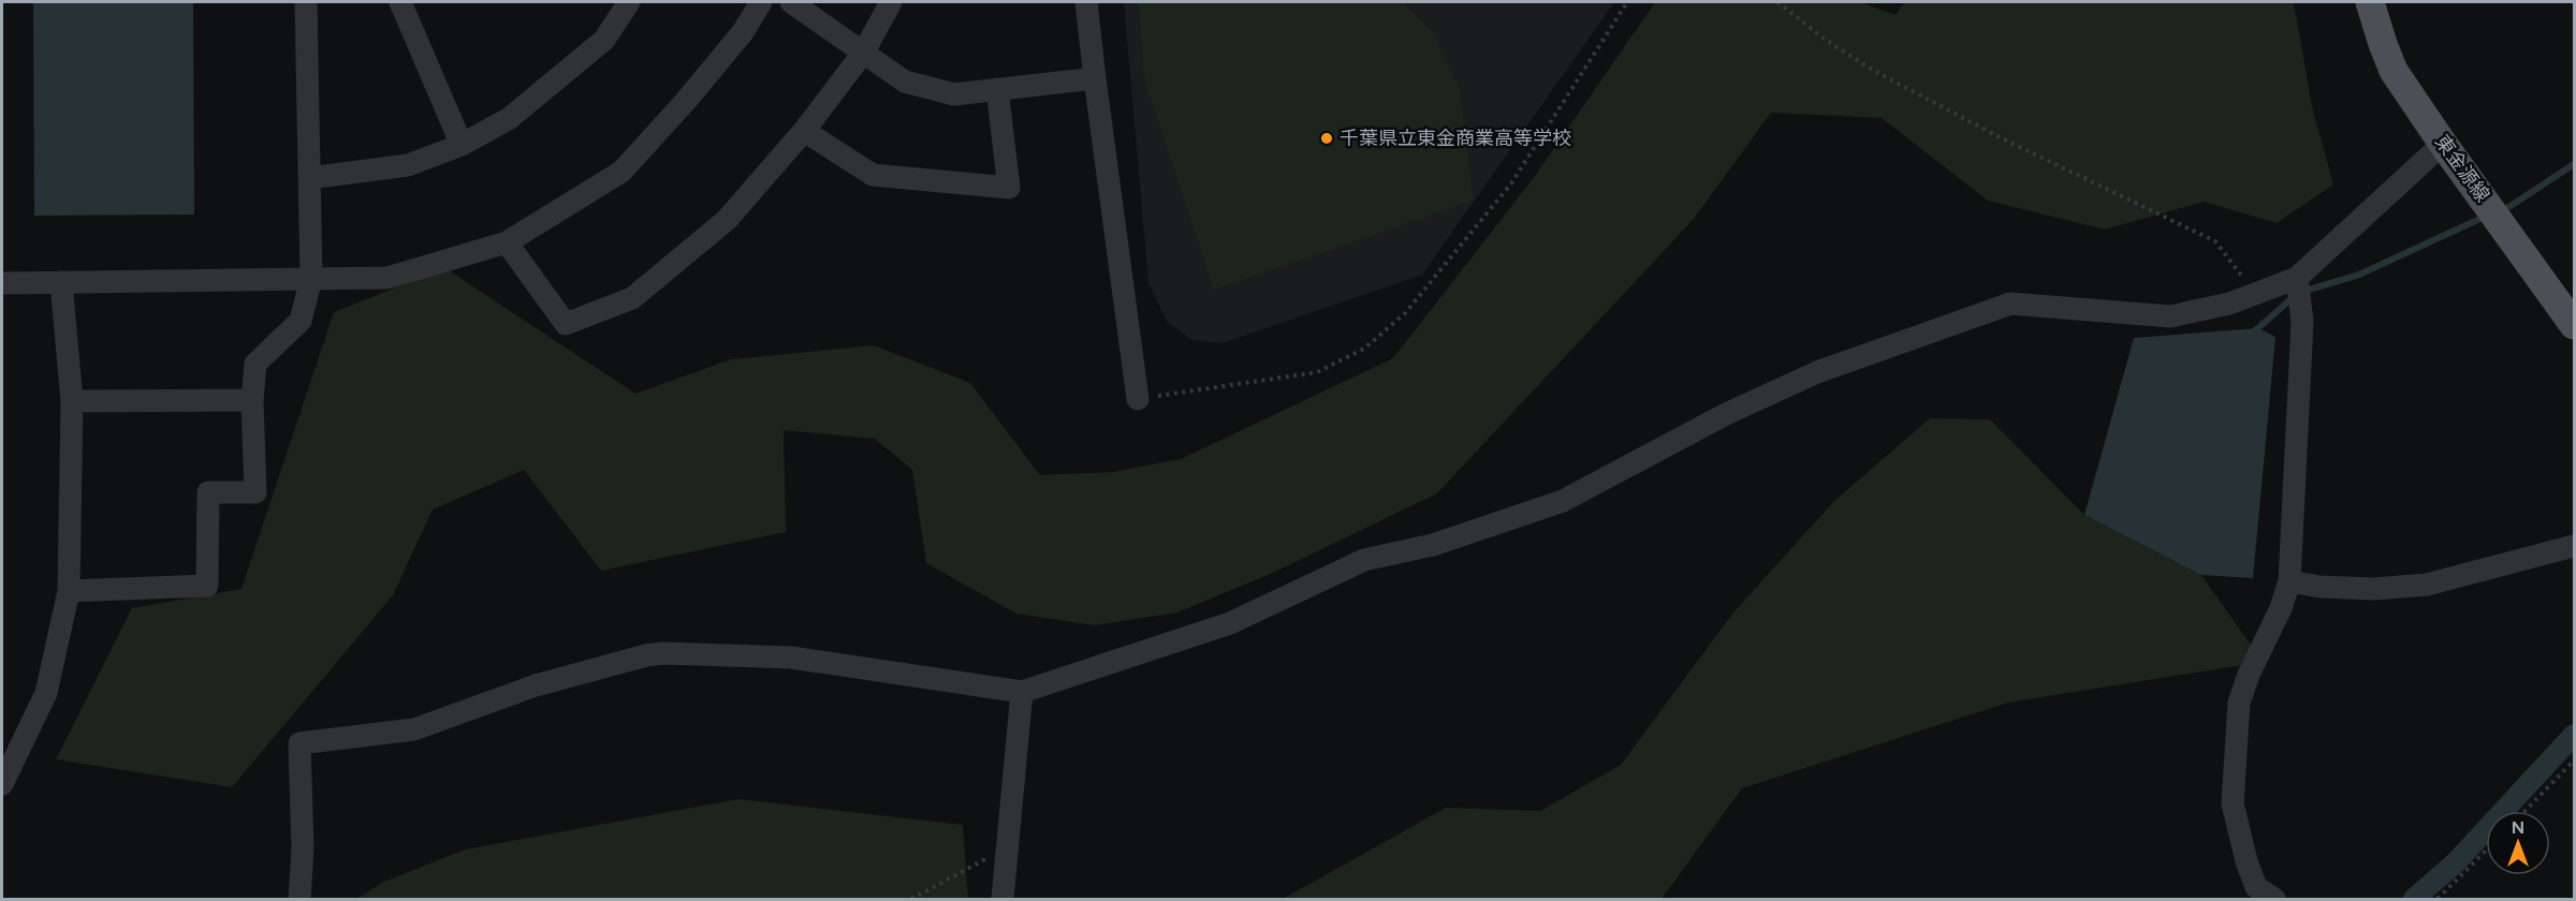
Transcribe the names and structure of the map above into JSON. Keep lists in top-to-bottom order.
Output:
{
  "streets": {
    "main road": ["東金源線"]
  },
  "places": ["千葉県立東金商業高等学校"],
  "north": "top"
}
